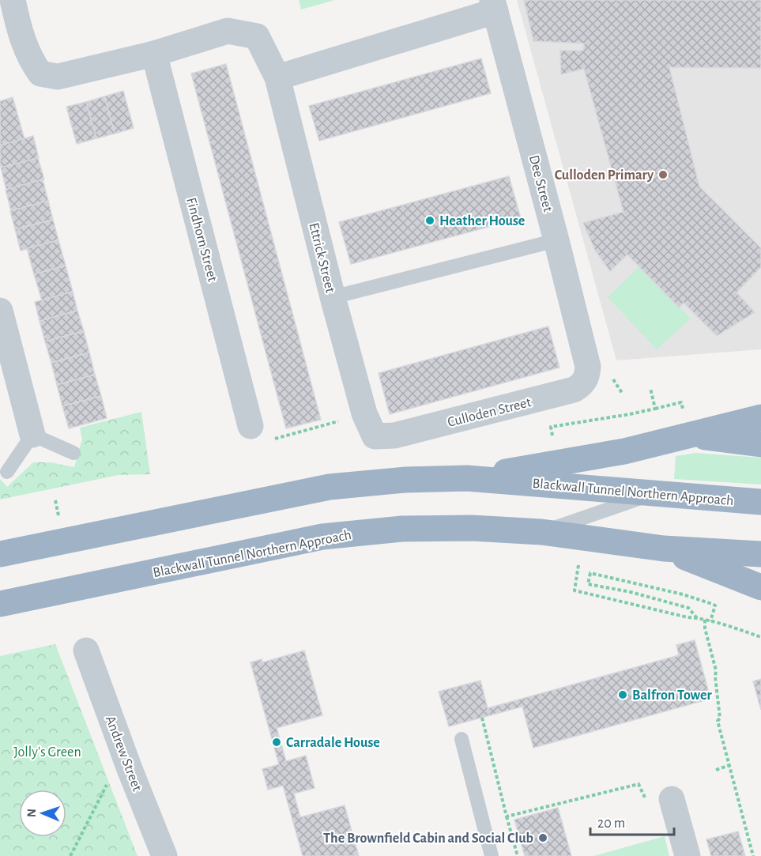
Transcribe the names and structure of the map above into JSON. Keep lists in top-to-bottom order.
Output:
{
  "streets": {
    "highway": ["Blackwall Tunnel Northern Approach"],
    "street": [
      "Dee Street",
      "Findhorn Street",
      "Ettrick Street",
      "Culloden Street",
      "Andrew Street"
    ]
  },
  "crossings": [
    ["Dee Street", "Culloden Street"],
    ["Findhorn Street", "Ettrick Street"],
    ["Ettrick Street", "Culloden Street"]
  ],
  "parks": ["Jolly's Green"],
  "places": [
    "Culloden Primary",
    "Heather House",
    "Balfron Tower",
    "Carradale House",
    "The Brownfield Cabin and Social Club"
  ],
  "scale_bar": "20 m",
  "north": "left"
}
